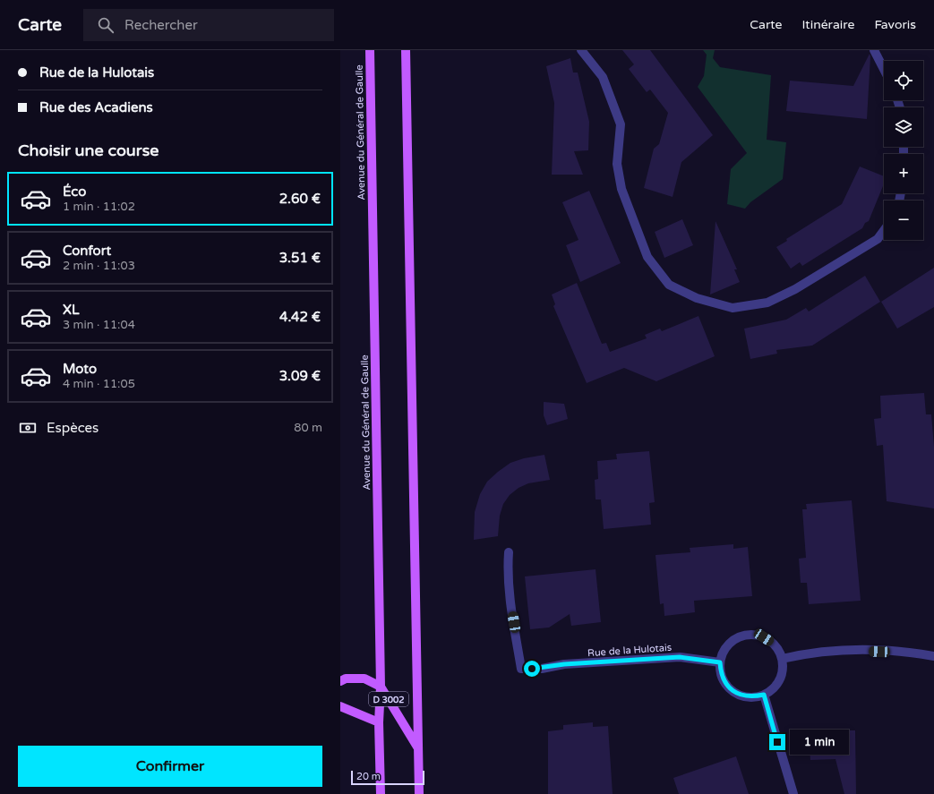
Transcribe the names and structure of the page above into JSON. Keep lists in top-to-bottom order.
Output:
{
  "streets": {
    "main road": ["Avenue du Général de Gaulle", "D 3002"],
    "street": ["Rue de la Hulotais"]
  },
  "crossings": [
    ["Avenue du Général de Gaulle", "D 3002"]
  ],
  "scale_bar": "20 m",
  "page": {
    "header": "Carte",
    "search": "Rechercher",
    "nav": ["Carte", "Itinéraire", "Favoris"],
    "banner": ["Rue de la Hulotais", "Rue des Acadiens"],
    "map_buttons": ["+", "−"],
    "heading": "Choisir une course",
    "list": [
      {
        "name": "Éco",
        "note": "1 min · 11:02",
        "value": "2.60 €"
      },
      {
        "name": "Confort",
        "note": "2 min · 11:03",
        "value": "3.51 €"
      },
      {
        "name": "XL",
        "note": "3 min · 11:04",
        "value": "4.42 €"
      },
      {
        "name": "Moto",
        "note": "4 min · 11:05",
        "value": "3.09 €"
      }
    ],
    "pay": ["Espèces", "80 m"],
    "bubble": "1 min",
    "buttons": "Confirmer",
    "scale": "20 m"
  }
}
